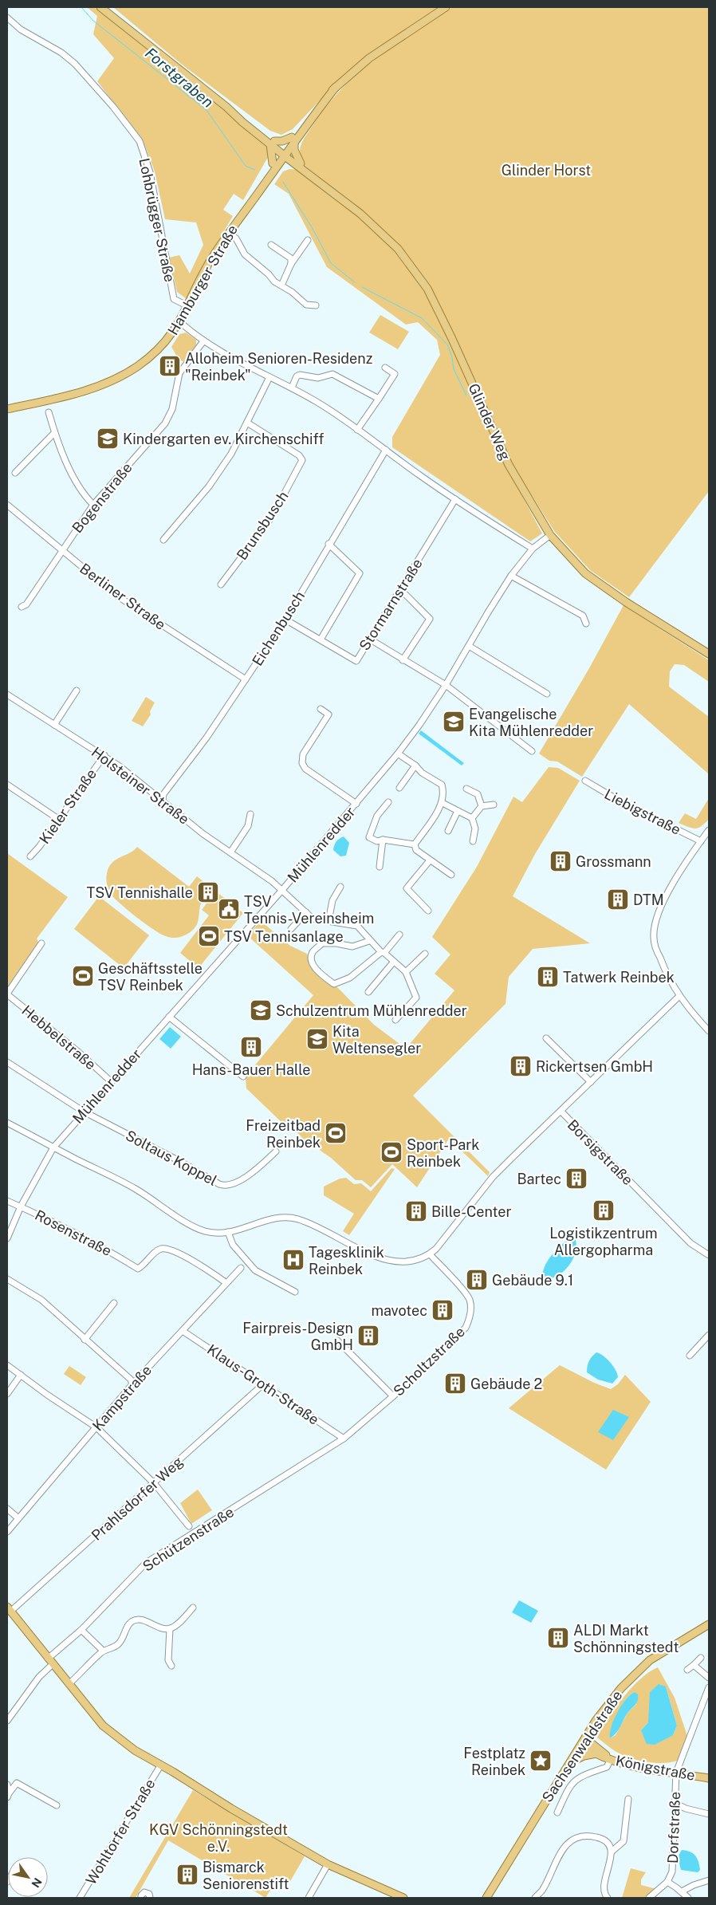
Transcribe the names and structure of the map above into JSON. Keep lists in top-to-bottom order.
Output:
{
  "streets": {
    "main road": [
      "Hamburger Straße",
      "Glinder Weg",
      "Sachsenwaldstraße",
      "Königstraße"
    ],
    "street": [
      "Lohbrügger Straße",
      "Bogenstraße",
      "Brunsbusch",
      "Berliner Straße",
      "Stormarnstraße",
      "Eichenbusch",
      "Holsteiner Straße",
      "Kieler Straße",
      "Liebigstraße",
      "Mühlenredder",
      "Hebbelstraße",
      "Borsigstraße",
      "Soltaus Koppel",
      "Rosenstraße",
      "Scholtzstraße",
      "Klaus-Groth-Straße",
      "Kampstraße",
      "Prahlsdorfer Weg",
      "Schützenstraße",
      "Dorfstraße",
      "Wohltorfer Straße"
    ]
  },
  "crossings": [
    ["Lohbrügger Straße", "Hamburger Straße"],
    ["Hamburger Straße", "Glinder Weg"],
    ["Glinder Weg", "Mühlenredder"],
    ["Bogenstraße", "Berliner Straße"],
    ["Berliner Straße", "Eichenbusch"],
    ["Stormarnstraße", "Eichenbusch"],
    ["Eichenbusch", "Holsteiner Straße"],
    ["Holsteiner Straße", "Kieler Straße"],
    ["Holsteiner Straße", "Mühlenredder"],
    ["Mühlenredder", "Hebbelstraße"],
    ["Mühlenredder", "Soltaus Koppel"],
    ["Mühlenredder", "Rosenstraße"],
    ["Rosenstraße", "Kampstraße"],
    ["Scholtzstraße", "Klaus-Groth-Straße"],
    ["Scholtzstraße", "Schützenstraße"],
    ["Klaus-Groth-Straße", "Kampstraße"],
    ["Klaus-Groth-Straße", "Prahlsdorfer Weg"],
    ["Klaus-Groth-Straße", "Schützenstraße"],
    ["Sachsenwaldstraße", "Königstraße"],
    ["Königstraße", "Dorfstraße"]
  ],
  "water": ["Forstgraben"],
  "parks": ["Glinder Horst", "KGV Schönningstedt e.V."],
  "places": {
    "building": [
      "Alloheim Senioren-Residenz \"Reinbek\"",
      "Grossmann",
      "TSV Tennishalle",
      "DTM",
      "Tatwerk Reinbek",
      "Hans-Bauer Halle",
      "Rickertsen GmbH",
      "Bartec",
      "Logistikzentrum Allergopharma",
      "Bille-Center",
      "Gebäude 9.1",
      "mavotec",
      "Fairpreis-Design GmbH",
      "Gebäude 2",
      "ALDI Markt Schönningstedt",
      "Bismarck Seniorenstift"
    ],
    "school or university": [
      "Kindergarten ev. Kirchenschiff",
      "Evangelische Kita Mühlenredder",
      "Schulzentrum Mühlenredder",
      "Kita Weltensegler"
    ],
    "public building": ["TSV Tennis-Vereinsheim"],
    "sports": [
      "TSV Tennisanlage",
      "Geschäftsstelle TSV Reinbek",
      "Freizeitbad Reinbek",
      "Sport-Park Reinbek"
    ],
    "hospital": ["Tagesklinik Reinbek"],
    "place": ["Festplatz Reinbek"]
  },
  "north": "bottom right"
}
